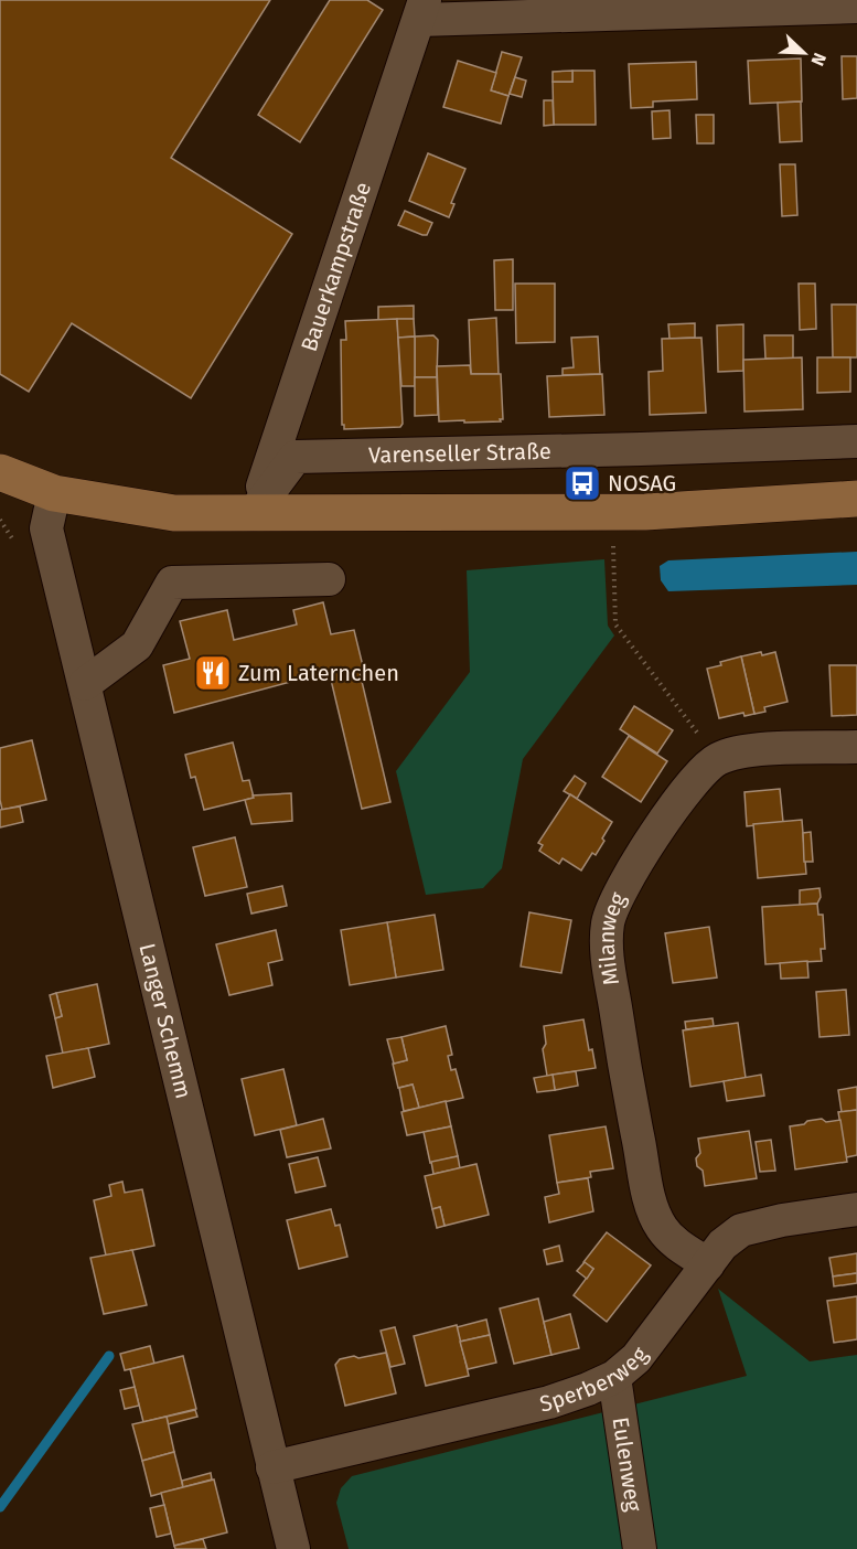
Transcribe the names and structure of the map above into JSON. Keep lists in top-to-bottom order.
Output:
{
  "streets": {
    "street": [
      "Bauerkampstraße",
      "Varenseller Straße",
      "Milanweg",
      "Langer Schemm",
      "Sperberweg",
      "Eulenweg"
    ]
  },
  "crossings": [
    ["Bauerkampstraße", "Varenseller Straße"],
    ["Milanweg", "Sperberweg"],
    ["Langer Schemm", "Sperberweg"],
    ["Sperberweg", "Eulenweg"]
  ],
  "places": {
    "bus stop": ["NOSAG"],
    "restaurant": ["Zum Laternchen"]
  },
  "north": "bottom right"
}
